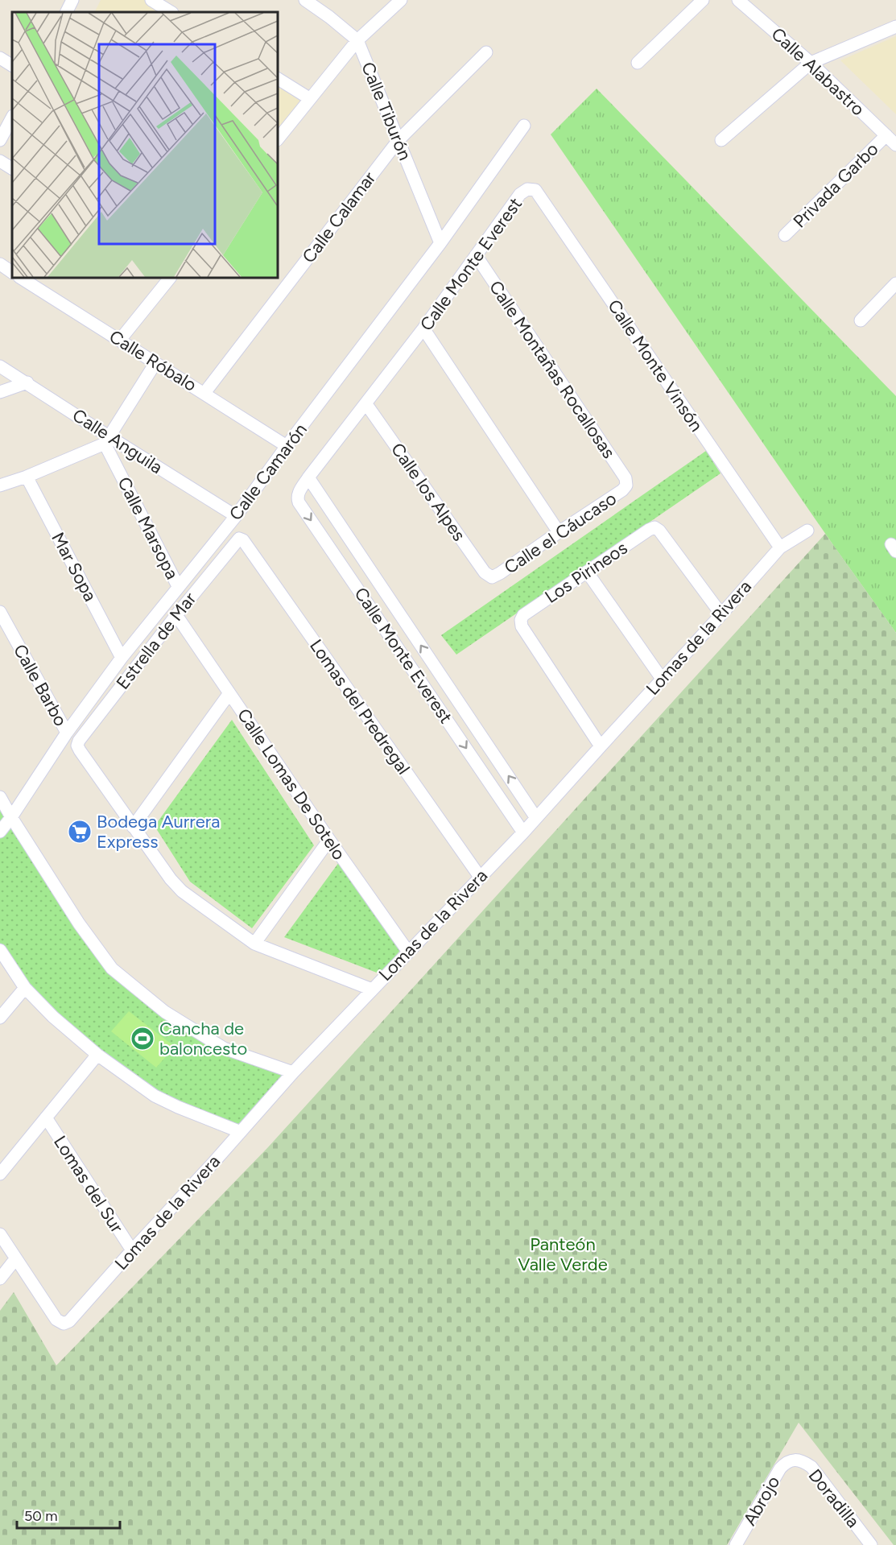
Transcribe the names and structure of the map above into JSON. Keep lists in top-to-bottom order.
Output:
{
  "streets": {
    "street": [
      "Calle Alabastro",
      "Calle Tiburón",
      "Privada Garbo",
      "Calle Calamar",
      "Calle Monte Everest",
      "Calle Róbalo",
      "Calle Monte Vinsón",
      "Calle Montañas Rocallosas",
      "Calle Anguila",
      "Calle Camarón",
      "Calle los Alpes",
      "Calle Marsopa",
      "Calle el Cáucaso",
      "Mar Sopa",
      "Los Pirineos",
      "Lomas de la Rivera",
      "Estrella de Mar",
      "Calle Barbo",
      "Lomas del Predregal",
      "Calle Lomas De Sotelo",
      "Lomas del Sur",
      "Doradilla",
      "Abrojo"
    ]
  },
  "crossings": [
    ["Calle Alabastro", "Privada Garbo"],
    ["Calle Tiburón", "Calle Calamar"],
    ["Calle Tiburón", "Calle Camarón"],
    ["Calle Calamar", "Calle Róbalo"],
    ["Calle Monte Everest", "Calle Monte Vinsón"],
    ["Calle Monte Everest", "Calle Montañas Rocallosas"],
    ["Calle Monte Everest", "Calle los Alpes"],
    ["Calle Monte Everest", "Lomas de la Rivera"],
    ["Calle Róbalo", "Calle Camarón"],
    ["Calle Monte Vinsón", "Lomas de la Rivera"],
    ["Calle Montañas Rocallosas", "Calle el Cáucaso"],
    ["Calle Anguila", "Calle Camarón"],
    ["Calle Anguila", "Calle Marsopa"],
    ["Calle Camarón", "Calle Marsopa"],
    ["Calle Camarón", "Mar Sopa"],
    ["Calle Camarón", "Calle Barbo"],
    ["Calle los Alpes", "Calle el Cáucaso"],
    ["Los Pirineos", "Lomas de la Rivera"],
    ["Lomas de la Rivera", "Lomas del Predregal"],
    ["Lomas de la Rivera", "Calle Lomas De Sotelo"],
    ["Lomas de la Rivera", "Lomas del Sur"],
    ["Estrella de Mar", "Lomas del Predregal"],
    ["Estrella de Mar", "Calle Lomas De Sotelo"],
    ["Doradilla", "Abrojo"]
  ],
  "parks": ["Panteón Valle Verde"],
  "places": {
    "supermarket": ["Bodega Aurrera Express"],
    "sports": ["Cancha de baloncesto"]
  },
  "scale_bar": "50 m"
}
